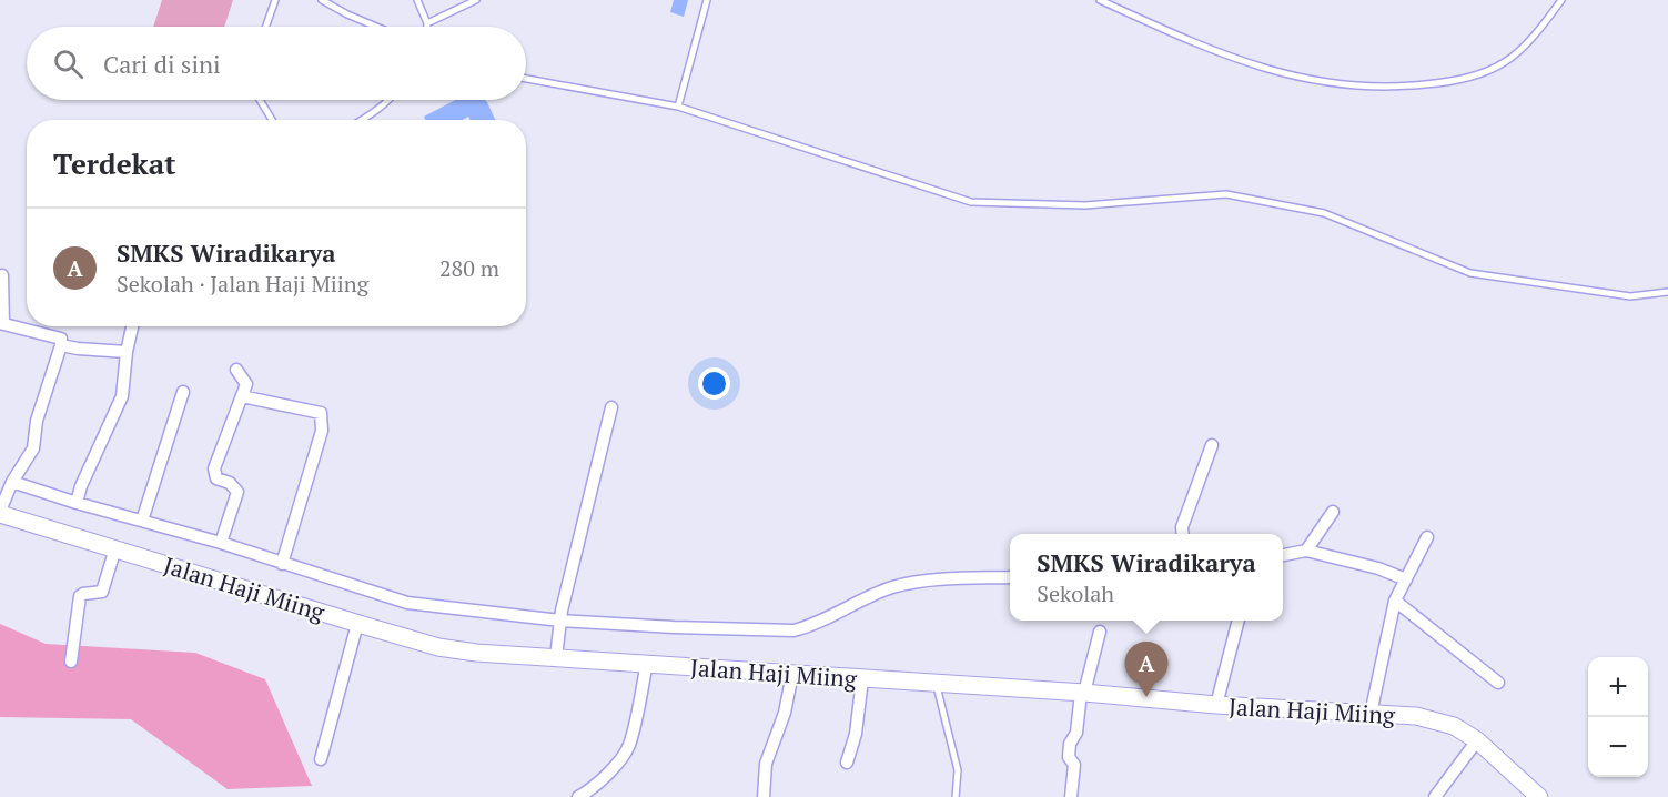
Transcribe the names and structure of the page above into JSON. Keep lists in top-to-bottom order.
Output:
{
  "streets": {
    "main road": ["Jalan Haji Miing"]
  },
  "page": {
    "search": "Cari di sini",
    "heading": "Terdekat",
    "list": [
      {
        "mark": "A",
        "name": "SMKS Wiradikarya",
        "note": "Sekolah · Jalan Haji Miing",
        "value": "280 m"
      }
    ],
    "popup": ["SMKS Wiradikarya", "Sekolah"],
    "pins": "A",
    "map_buttons": ["+", "−"]
  }
}
